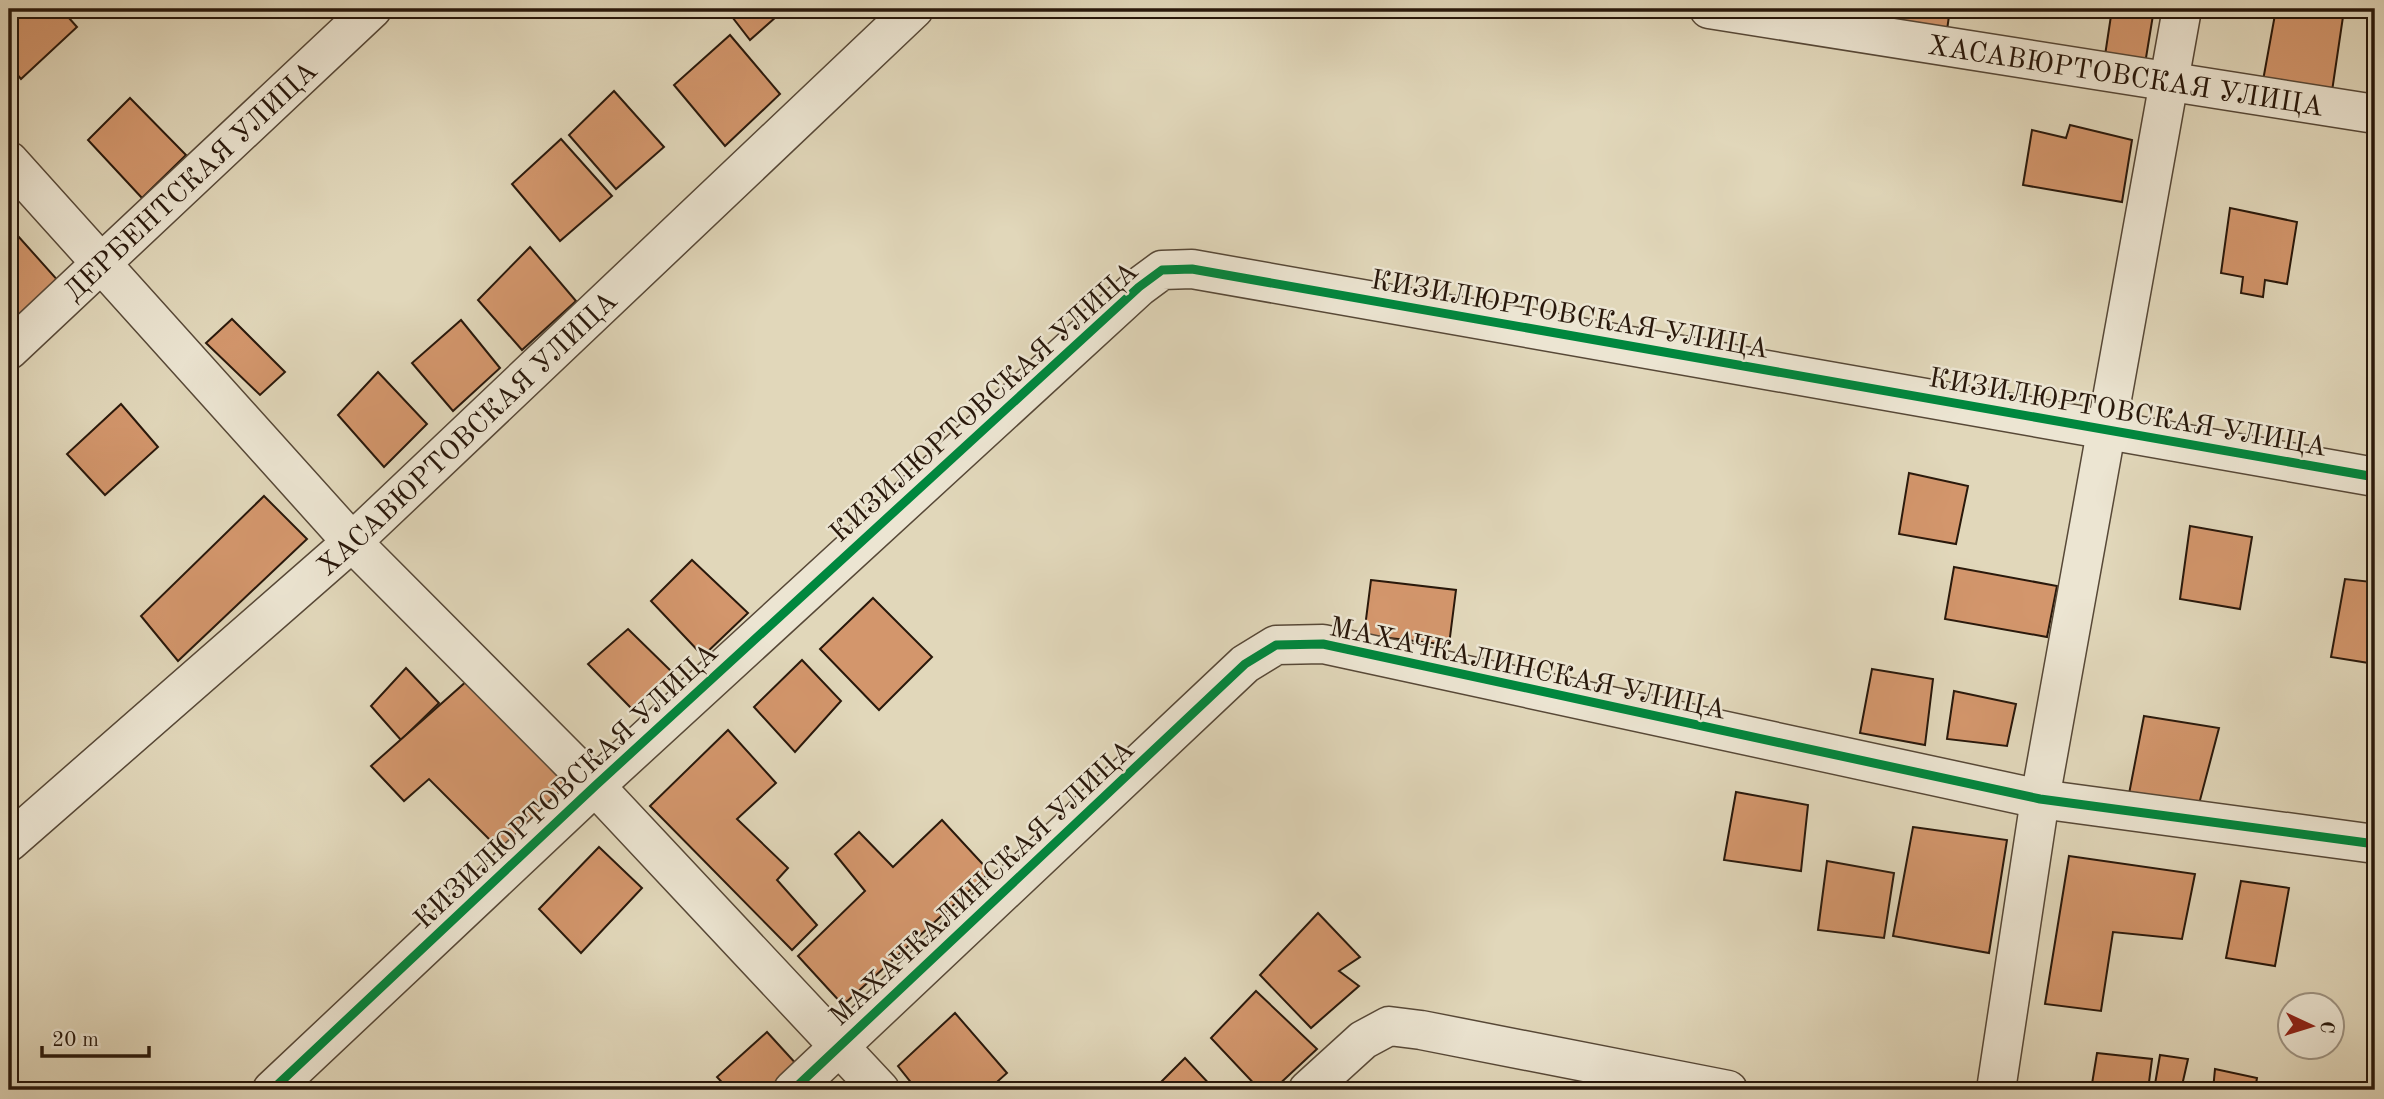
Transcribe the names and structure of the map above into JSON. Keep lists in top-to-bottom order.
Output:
{
  "streets": {
    "street": [
      "ХАСАВЮРТОВСКАЯ УЛИЦА",
      "ДЕРБЕНТСКАЯ УЛИЦА",
      "КИЗИЛЮРТОВСКАЯ УЛИЦА",
      "МАХАЧКАЛИНСКАЯ УЛИЦА"
    ]
  },
  "scale_bar": "20 m",
  "north": "right"
}
